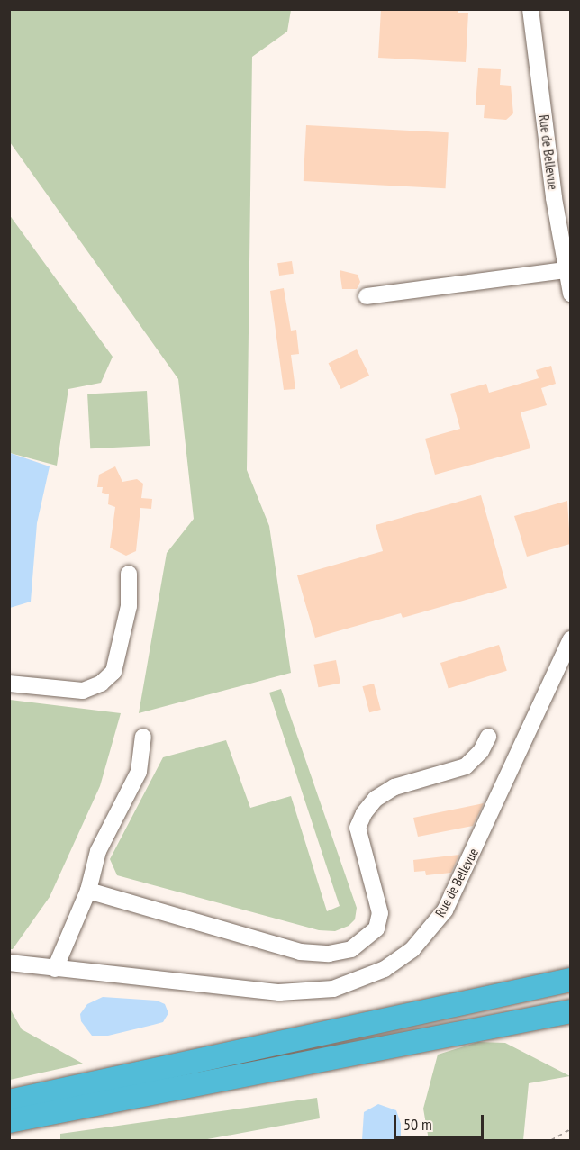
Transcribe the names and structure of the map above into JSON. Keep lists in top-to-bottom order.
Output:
{
  "streets": {
    "street": ["Rue de Bellevue"]
  },
  "scale_bar": "50 m"
}
